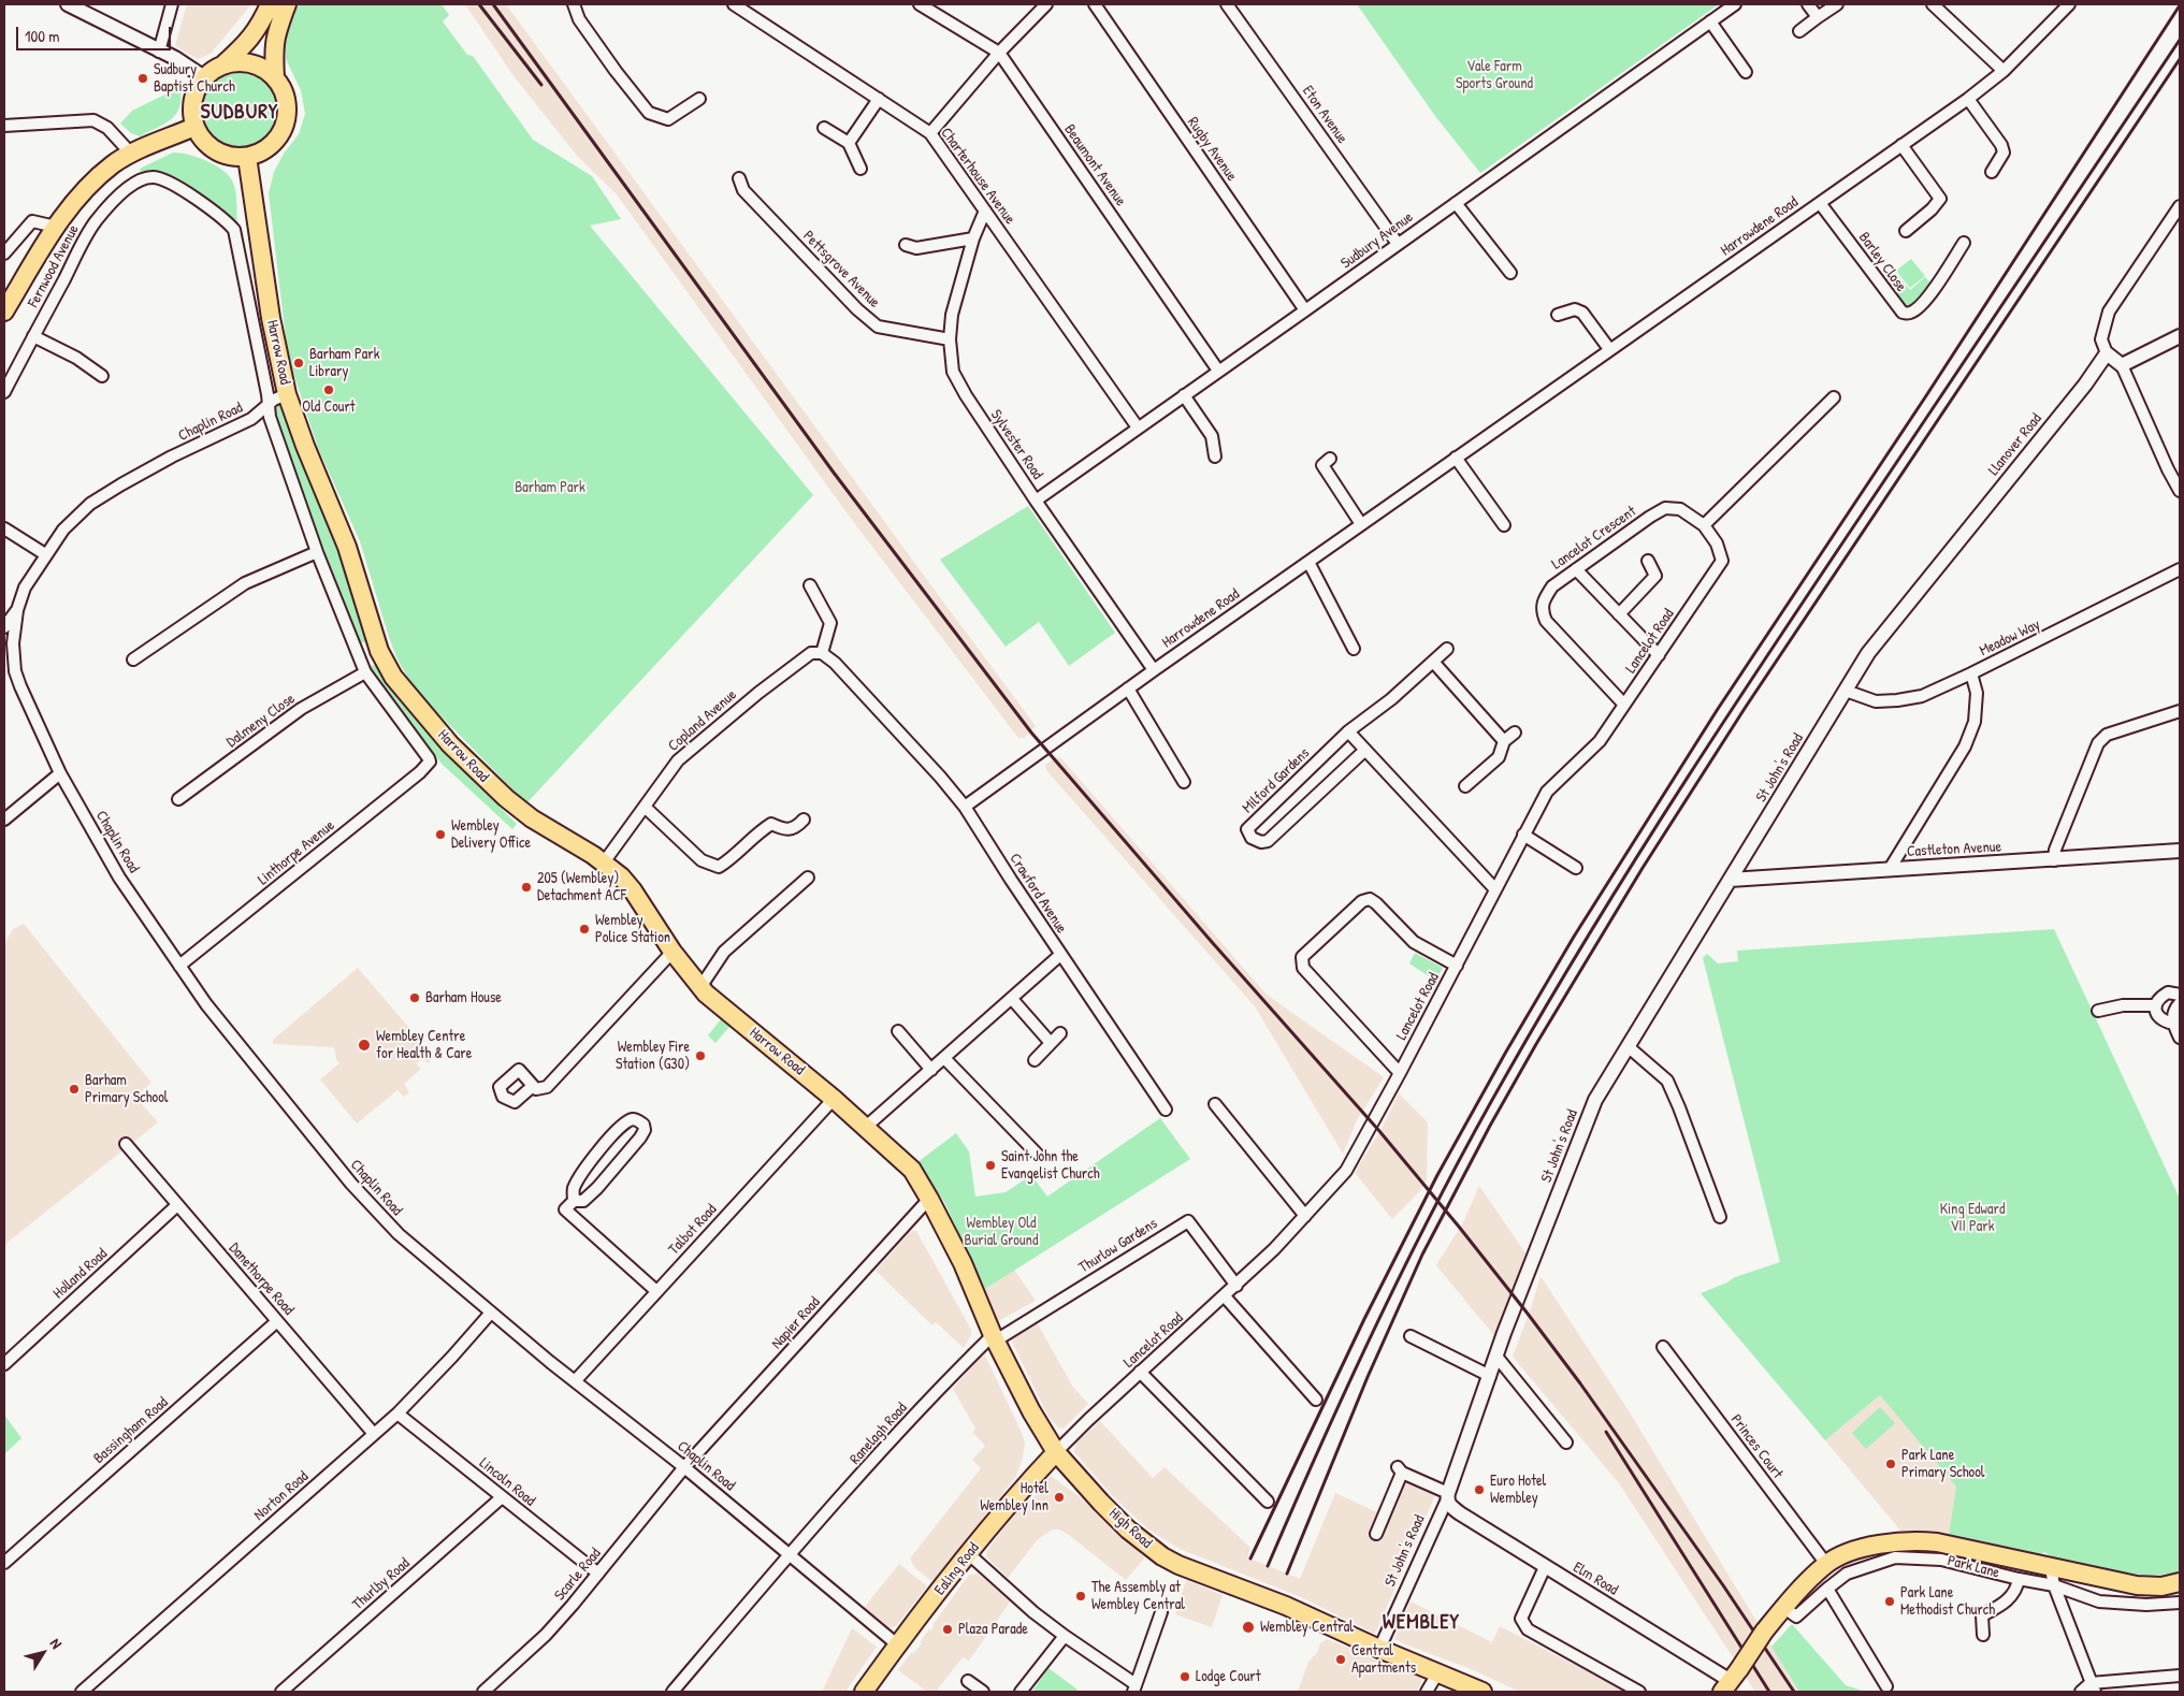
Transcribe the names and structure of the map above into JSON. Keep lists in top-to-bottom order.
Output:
{
  "streets": {
    "main road": [
      "Harrow Road",
      "High Road",
      "Park Lane",
      "Ealing Road"
    ],
    "street": [
      "Eton Avenue",
      "Rugby Avenue",
      "Beaumont Avenue",
      "Charterhouse Avenue",
      "Harrowdene Road",
      "Sudbury Avenue",
      "Barley Close",
      "Fernwood Avenue",
      "Pettsgrove Avenue",
      "Chaplin Road",
      "Sylvester Road",
      "Llanover Road",
      "Lancelot Crescent",
      "Meadow Way",
      "Lancelot Road",
      "Dalmeny Close",
      "Copland Avenue",
      "St John's Road",
      "Milford Gardens",
      "Castleton Avenue",
      "Linthorpe Avenue",
      "Crawford Avenue",
      "Talbot Road",
      "Thurlow Gardens",
      "Holland Road",
      "Danethorpe Road",
      "Napier Road",
      "Bassingham Road",
      "Ranelagh Road",
      "Princes Court",
      "Lincoln Road",
      "Norton Road",
      "Scarle Road",
      "Elm Road",
      "Thurlby Road"
    ]
  },
  "crossings": [
    ["Eton Avenue", "Sudbury Avenue"],
    ["Rugby Avenue", "Sudbury Avenue"],
    ["Beaumont Avenue", "Sudbury Avenue"],
    ["Charterhouse Avenue", "Sudbury Avenue"],
    ["Charterhouse Avenue", "Sylvester Road"],
    ["Harrowdene Road", "Barley Close"],
    ["Harrowdene Road", "Sylvester Road"],
    ["Harrowdene Road", "Crawford Avenue"],
    ["Sudbury Avenue", "Sylvester Road"],
    ["Fernwood Avenue", "Harrow Road"],
    ["Pettsgrove Avenue", "Sylvester Road"],
    ["Harrow Road", "Chaplin Road"],
    ["Harrow Road", "Dalmeny Close"],
    ["Harrow Road", "Copland Avenue"],
    ["Harrow Road", "Linthorpe Avenue"],
    ["Harrow Road", "Crawford Avenue"],
    ["Harrow Road", "Talbot Road"],
    ["Harrow Road", "Napier Road"],
    ["Harrow Road", "High Road"],
    ["Chaplin Road", "Linthorpe Avenue"],
    ["Chaplin Road", "Talbot Road"],
    ["Chaplin Road", "Napier Road"],
    ["Chaplin Road", "Ranelagh Road"],
    ["Chaplin Road", "Norton Road"],
    ["Chaplin Road", "Ealing Road"],
    ["Chaplin Road", "Scarle Road"],
    ["Llanover Road", "Meadow Way"],
    ["Llanover Road", "St John's Road"],
    ["Lancelot Crescent", "Lancelot Road"],
    ["Meadow Way", "St John's Road"],
    ["Lancelot Road", "Thurlow Gardens"],
    ["Lancelot Road", "High Road"],
    ["Lancelot Road", "Ealing Road"],
    ["Copland Avenue", "Crawford Avenue"],
    ["St John's Road", "Castleton Avenue"],
    ["St John's Road", "High Road"],
    ["St John's Road", "Elm Road"],
    ["Thurlow Gardens", "Ranelagh Road"],
    ["Thurlow Gardens", "High Road"],
    ["Holland Road", "Danethorpe Road"],
    ["Danethorpe Road", "Bassingham Road"],
    ["Danethorpe Road", "Norton Road"],
    ["Napier Road", "High Road"],
    ["Napier Road", "Scarle Road"],
    ["Ranelagh Road", "High Road"],
    ["Princes Court", "Park Lane"],
    ["Lincoln Road", "Norton Road"],
    ["Lincoln Road", "Scarle Road"],
    ["Lincoln Road", "Thurlby Road"],
    ["High Road", "Ealing Road"],
    ["Park Lane", "Elm Road"]
  ],
  "districts": ["SUDBURY", "WEMBLEY"],
  "parks": [
    "Vale Farm Sports Ground",
    "Barham Park",
    "King Edward VII Park",
    "Wembley Old Burial Ground"
  ],
  "places": [
    "Sudbury Baptist Church",
    "Barham Park Library",
    "Old Court",
    "Wembley Delivery Office",
    "205 (Wembley) Detachment ACF",
    "Wembley Police Station",
    "Barham House",
    "Wembley Centre for Health & Care",
    "Wembley Fire Station (G30)",
    "Barham Primary School",
    "Saint John the Evangelist Church",
    "Park Lane Primary School",
    "Euro Hotel Wembley",
    "Hotel Wembley Inn",
    "The Assembly at Wembley Central",
    "Park Lane Methodist Church",
    "Wembley Central",
    "Plaza Parade",
    "Central Apartments",
    "Lodge Court"
  ],
  "scale_bar": "100 m",
  "north": "top right"
}
